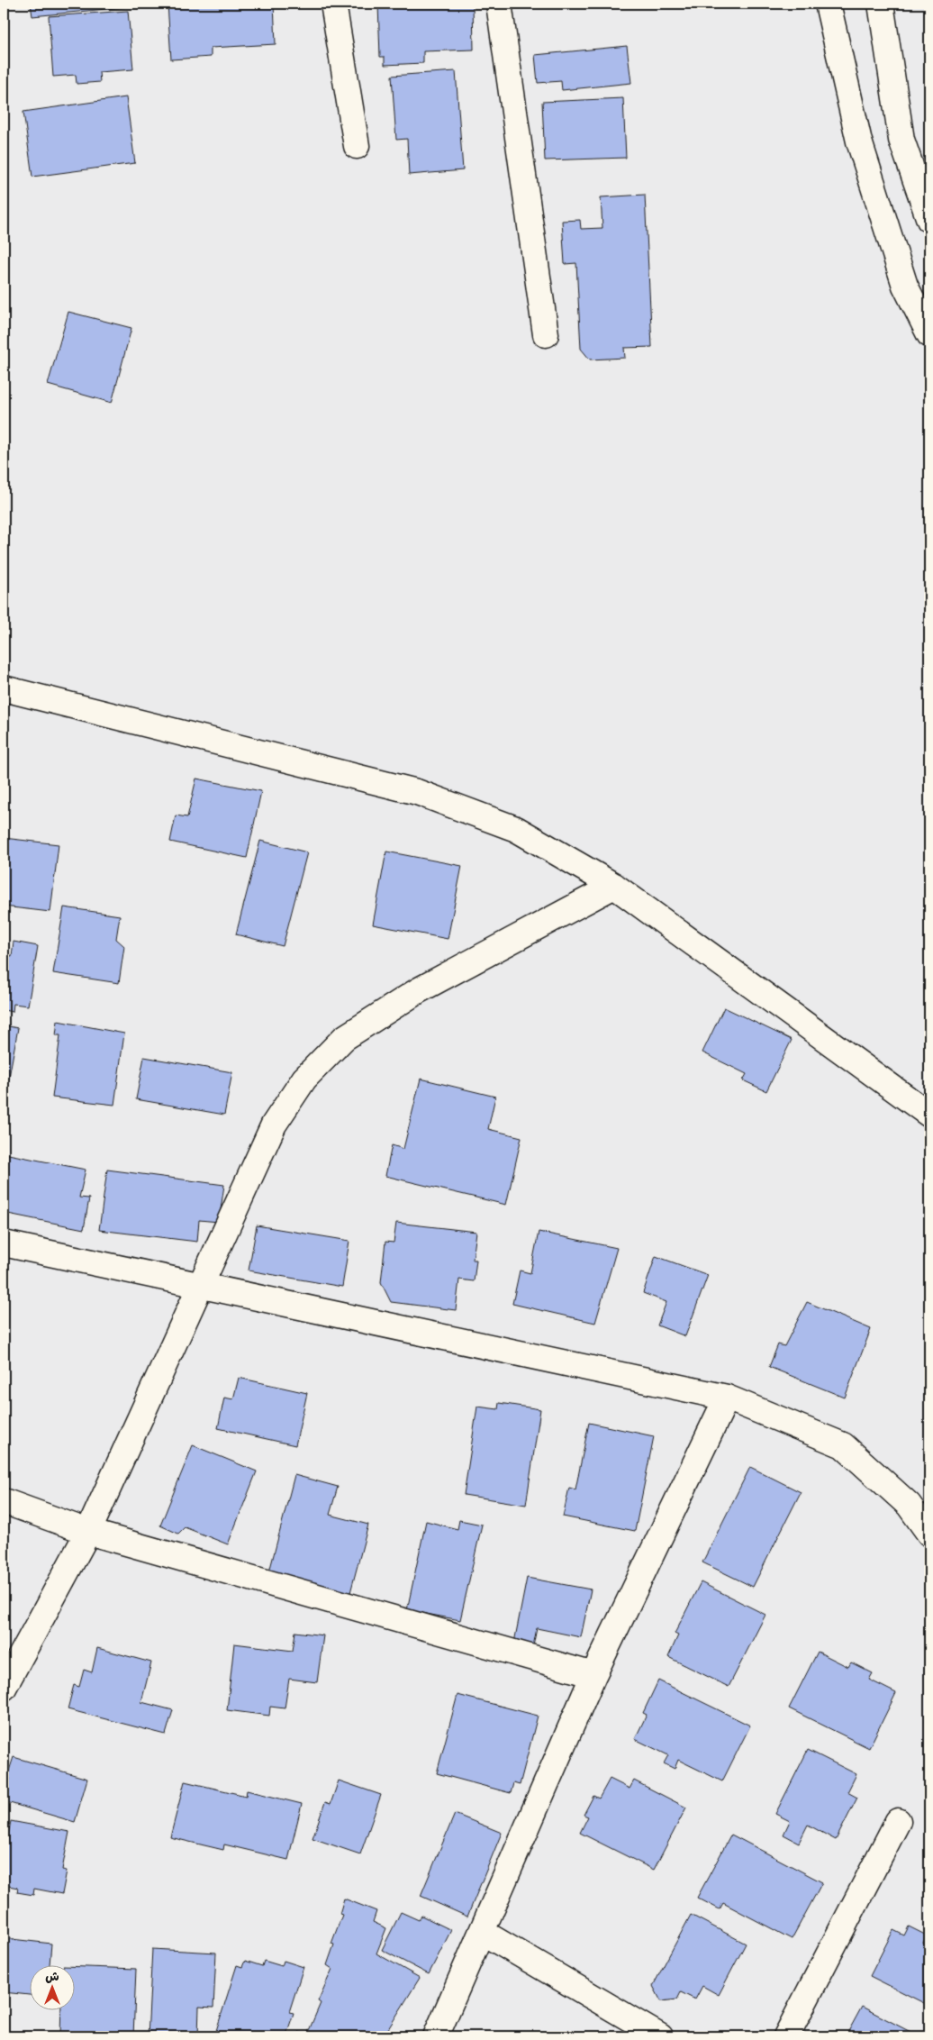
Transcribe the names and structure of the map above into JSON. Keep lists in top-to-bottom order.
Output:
{
  "north": "top"
}
